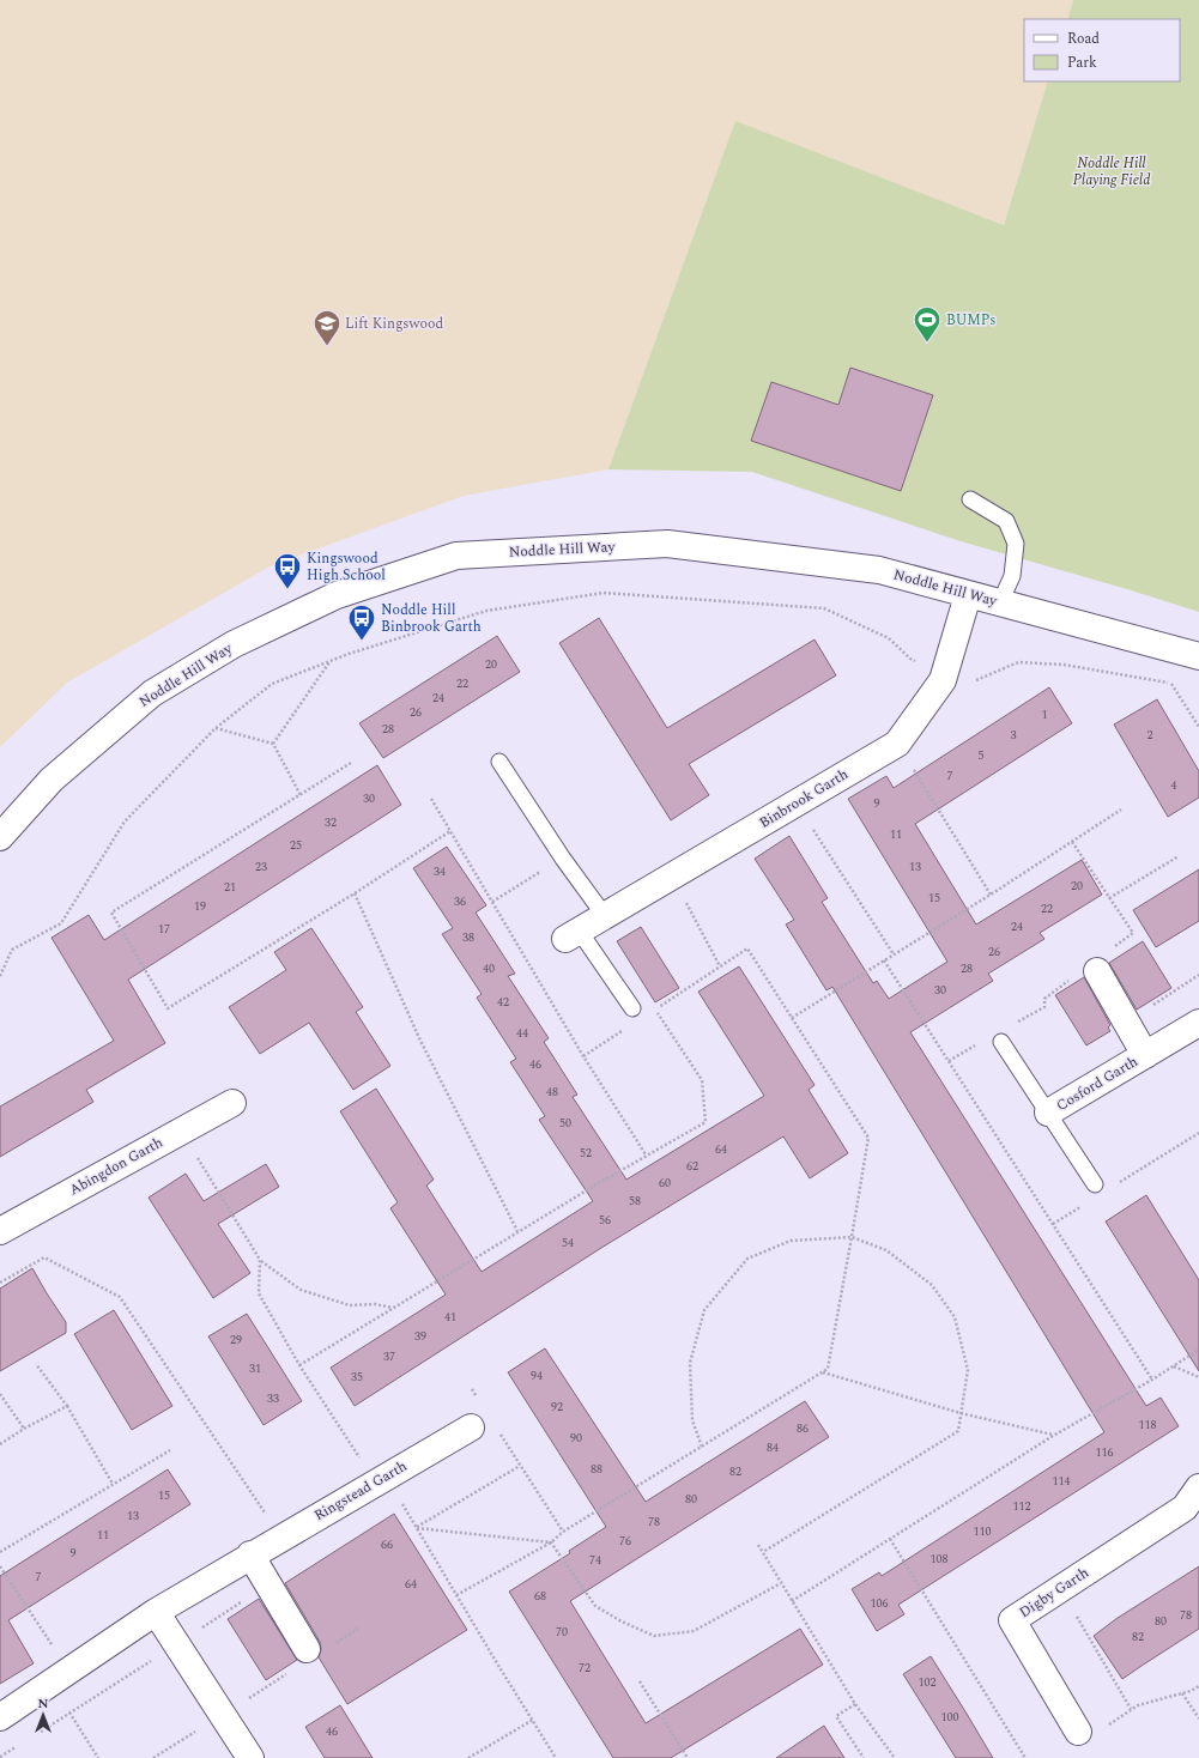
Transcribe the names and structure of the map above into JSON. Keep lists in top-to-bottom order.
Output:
{
  "streets": {
    "street": [
      "Noddle Hill Way",
      "Binbrook Garth",
      "Cosford Garth",
      "Abingdon Garth",
      "Ringstead Garth",
      "Digby Garth"
    ]
  },
  "crossings": [
    ["Noddle Hill Way", "Binbrook Garth"]
  ],
  "parks": ["Noddle Hill Playing Field"],
  "places": {
    "sports": ["BUMPs"],
    "school or university": ["Lift Kingswood"],
    "bus stop": ["Kingswood High School", "Noddle Hill Binbrook Garth"]
  },
  "house_numbers": [
    "20",
    "22",
    "24",
    "26",
    "1",
    "28",
    "3",
    "2",
    "5",
    "7",
    "4",
    "30",
    "9",
    "32",
    "11",
    "25",
    "23",
    "13",
    "34",
    "20",
    "21",
    "15",
    "36",
    "19",
    "22",
    "24",
    "17",
    "38",
    "26",
    "40",
    "28",
    "30",
    "42",
    "44",
    "46",
    "48",
    "50",
    "64",
    "52",
    "62",
    "60",
    "58",
    "56",
    "54",
    "41",
    "39",
    "29",
    "37",
    "31",
    "94",
    "35",
    "33",
    "92",
    "118",
    "86",
    "90",
    "84",
    "116",
    "88",
    "82",
    "114",
    "15",
    "80",
    "112",
    "13",
    "78",
    "110",
    "11",
    "76",
    "66",
    "9",
    "108",
    "74",
    "7",
    "64",
    "68",
    "106",
    "78",
    "80",
    "70",
    "82",
    "72",
    "102",
    "100",
    "46"
  ],
  "legend": ["Road", "Park"],
  "north": "top"
}
